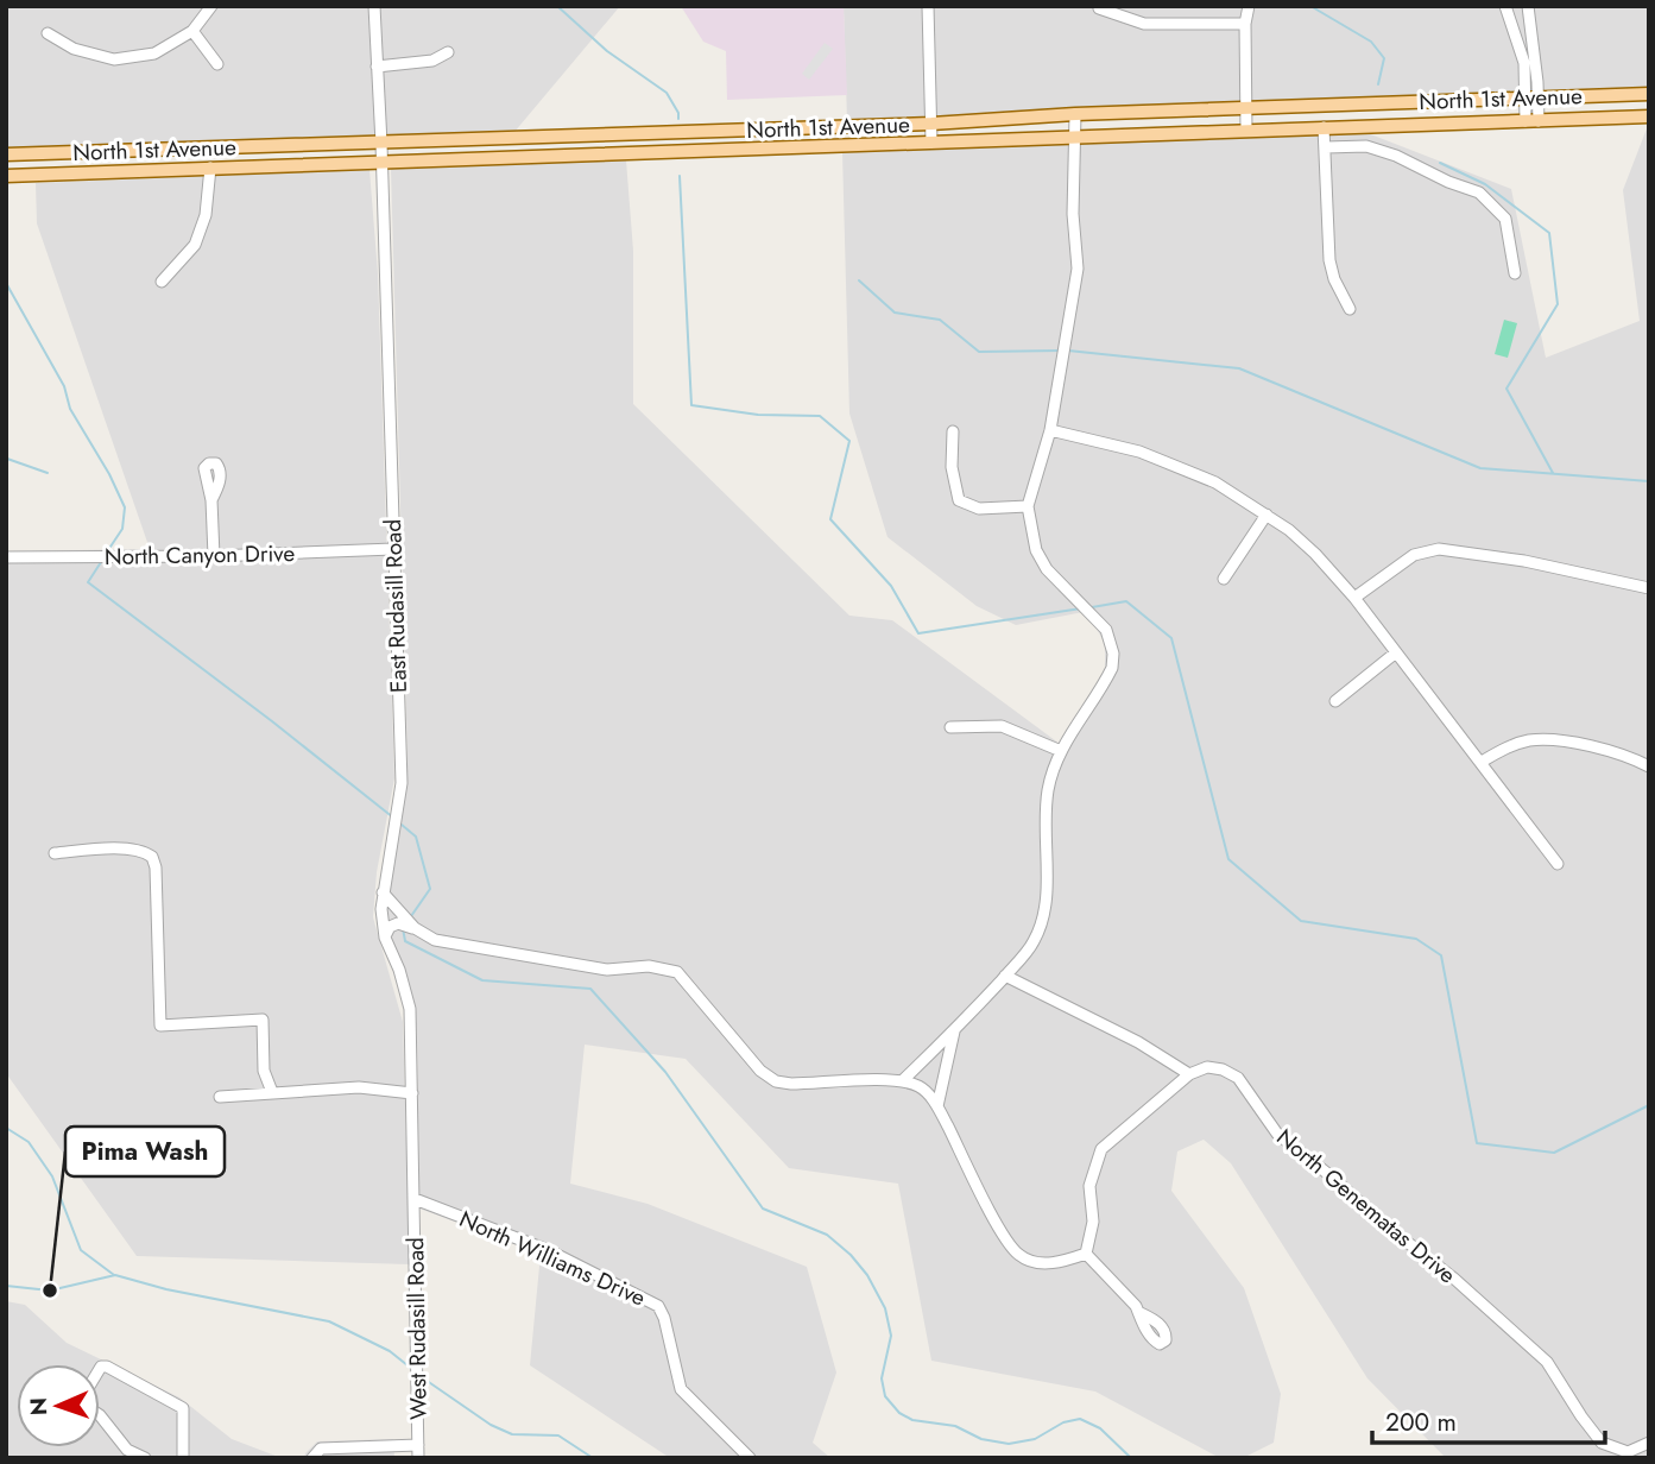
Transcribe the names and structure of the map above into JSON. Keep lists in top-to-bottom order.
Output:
{
  "streets": {
    "main road": ["North 1st Avenue"],
    "street": [
      "North Canyon Drive",
      "East Rudasill Road",
      "North Genematas Drive",
      "North Williams Drive",
      "West Rudasill Road"
    ]
  },
  "crossings": [
    ["North 1st Avenue", "East Rudasill Road"],
    ["North Canyon Drive", "East Rudasill Road"],
    ["East Rudasill Road", "North Williams Drive"],
    ["East Rudasill Road", "West Rudasill Road"],
    ["North Williams Drive", "West Rudasill Road"]
  ],
  "places": ["Pima Wash"],
  "scale_bar": "200 m",
  "north": "left"
}
